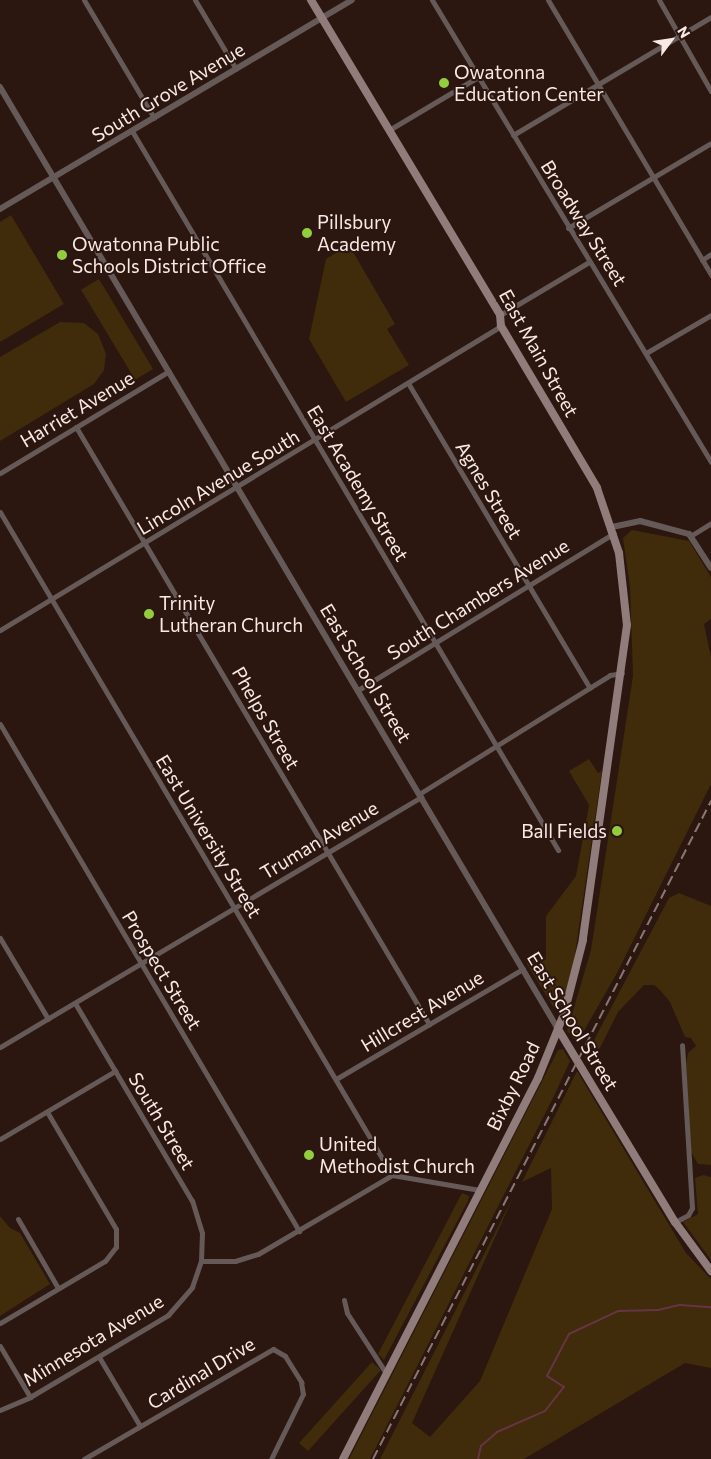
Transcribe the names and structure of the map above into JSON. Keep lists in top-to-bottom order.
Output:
{
  "streets": {
    "main road": ["East Main Street", "East School Street", "Bixby Road"],
    "street": [
      "South Grove Avenue",
      "Broadway Street",
      "Harriet Avenue",
      "Lincoln Avenue South",
      "East Academy Street",
      "Agnes Street",
      "South Chambers Avenue",
      "Phelps Street",
      "East University Street",
      "Truman Avenue",
      "Prospect Street",
      "Hillcrest Avenue",
      "South Street",
      "Minnesota Avenue",
      "Cardinal Drive"
    ]
  },
  "crossings": [
    ["South Grove Avenue", "East Main Street"],
    ["South Grove Avenue", "East Academy Street"],
    ["South Grove Avenue", "East School Street"],
    ["East Main Street", "Lincoln Avenue South"],
    ["East Main Street", "South Chambers Avenue"],
    ["East Main Street", "Truman Avenue"],
    ["East Main Street", "Bixby Road"],
    ["Harriet Avenue", "East School Street"],
    ["Harriet Avenue", "Phelps Street"],
    ["Lincoln Avenue South", "East Academy Street"],
    ["Lincoln Avenue South", "Agnes Street"],
    ["Lincoln Avenue South", "East School Street"],
    ["Lincoln Avenue South", "Phelps Street"],
    ["Lincoln Avenue South", "East University Street"],
    ["East Academy Street", "South Chambers Avenue"],
    ["East Academy Street", "Truman Avenue"],
    ["Agnes Street", "South Chambers Avenue"],
    ["Agnes Street", "Truman Avenue"],
    ["South Chambers Avenue", "East School Street"],
    ["East School Street", "Truman Avenue"],
    ["East School Street", "Hillcrest Avenue"],
    ["East School Street", "Bixby Road"],
    ["Phelps Street", "Truman Avenue"],
    ["Phelps Street", "Hillcrest Avenue"],
    ["East University Street", "Truman Avenue"],
    ["East University Street", "Hillcrest Avenue"],
    ["Truman Avenue", "Prospect Street"],
    ["Truman Avenue", "South Street"],
    ["South Street", "Minnesota Avenue"]
  ],
  "places": [
    "Owatonna Education Center",
    "Pillsbury Academy",
    "Owatonna Public Schools District Office",
    "Trinity Lutheran Church",
    "Ball Fields",
    "United Methodist Church"
  ],
  "north": "top right"
}
